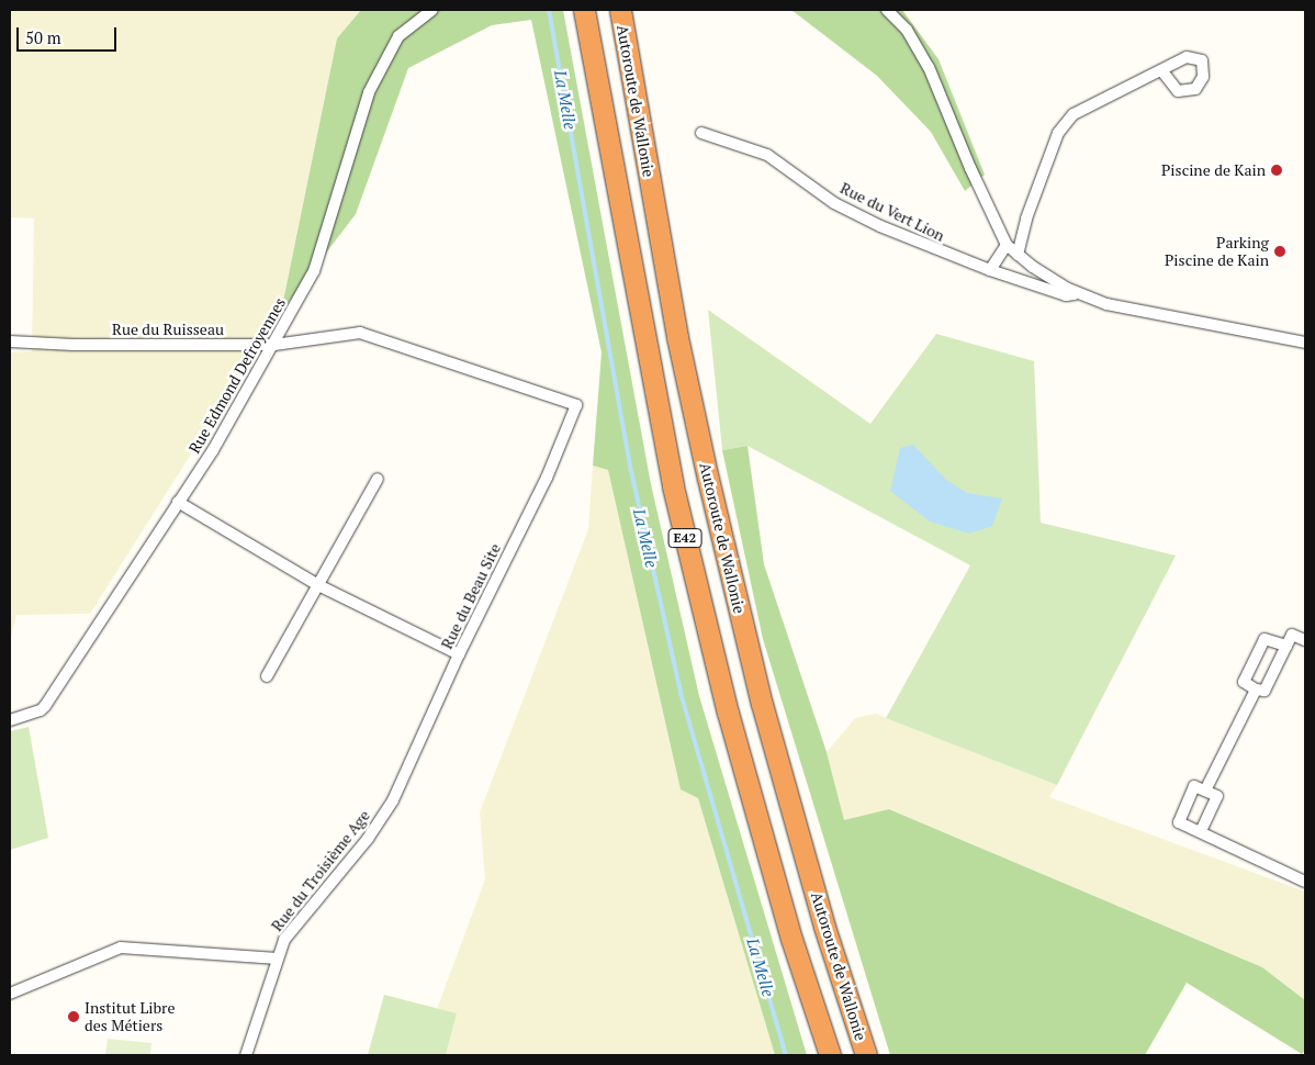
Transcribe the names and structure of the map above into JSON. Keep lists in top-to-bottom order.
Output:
{
  "streets": {
    "highway": ["Autoroute de Wallonie", "E42"],
    "street": [
      "Rue du Vert Lion",
      "Rue du Ruisseau",
      "Rue Edmond Defroyennes",
      "Rue du Beau Site",
      "Rue du Troisième Age"
    ]
  },
  "crossings": [
    ["Rue du Ruisseau", "Rue Edmond Defroyennes"],
    ["Rue du Ruisseau", "Rue du Beau Site"],
    ["Rue du Beau Site", "Rue du Troisième Age"]
  ],
  "water": ["La Melle"],
  "places": ["Piscine de Kain", "Parking Piscine de Kain", "Institut Libre des Métiers"],
  "scale_bar": "50 m"
}
